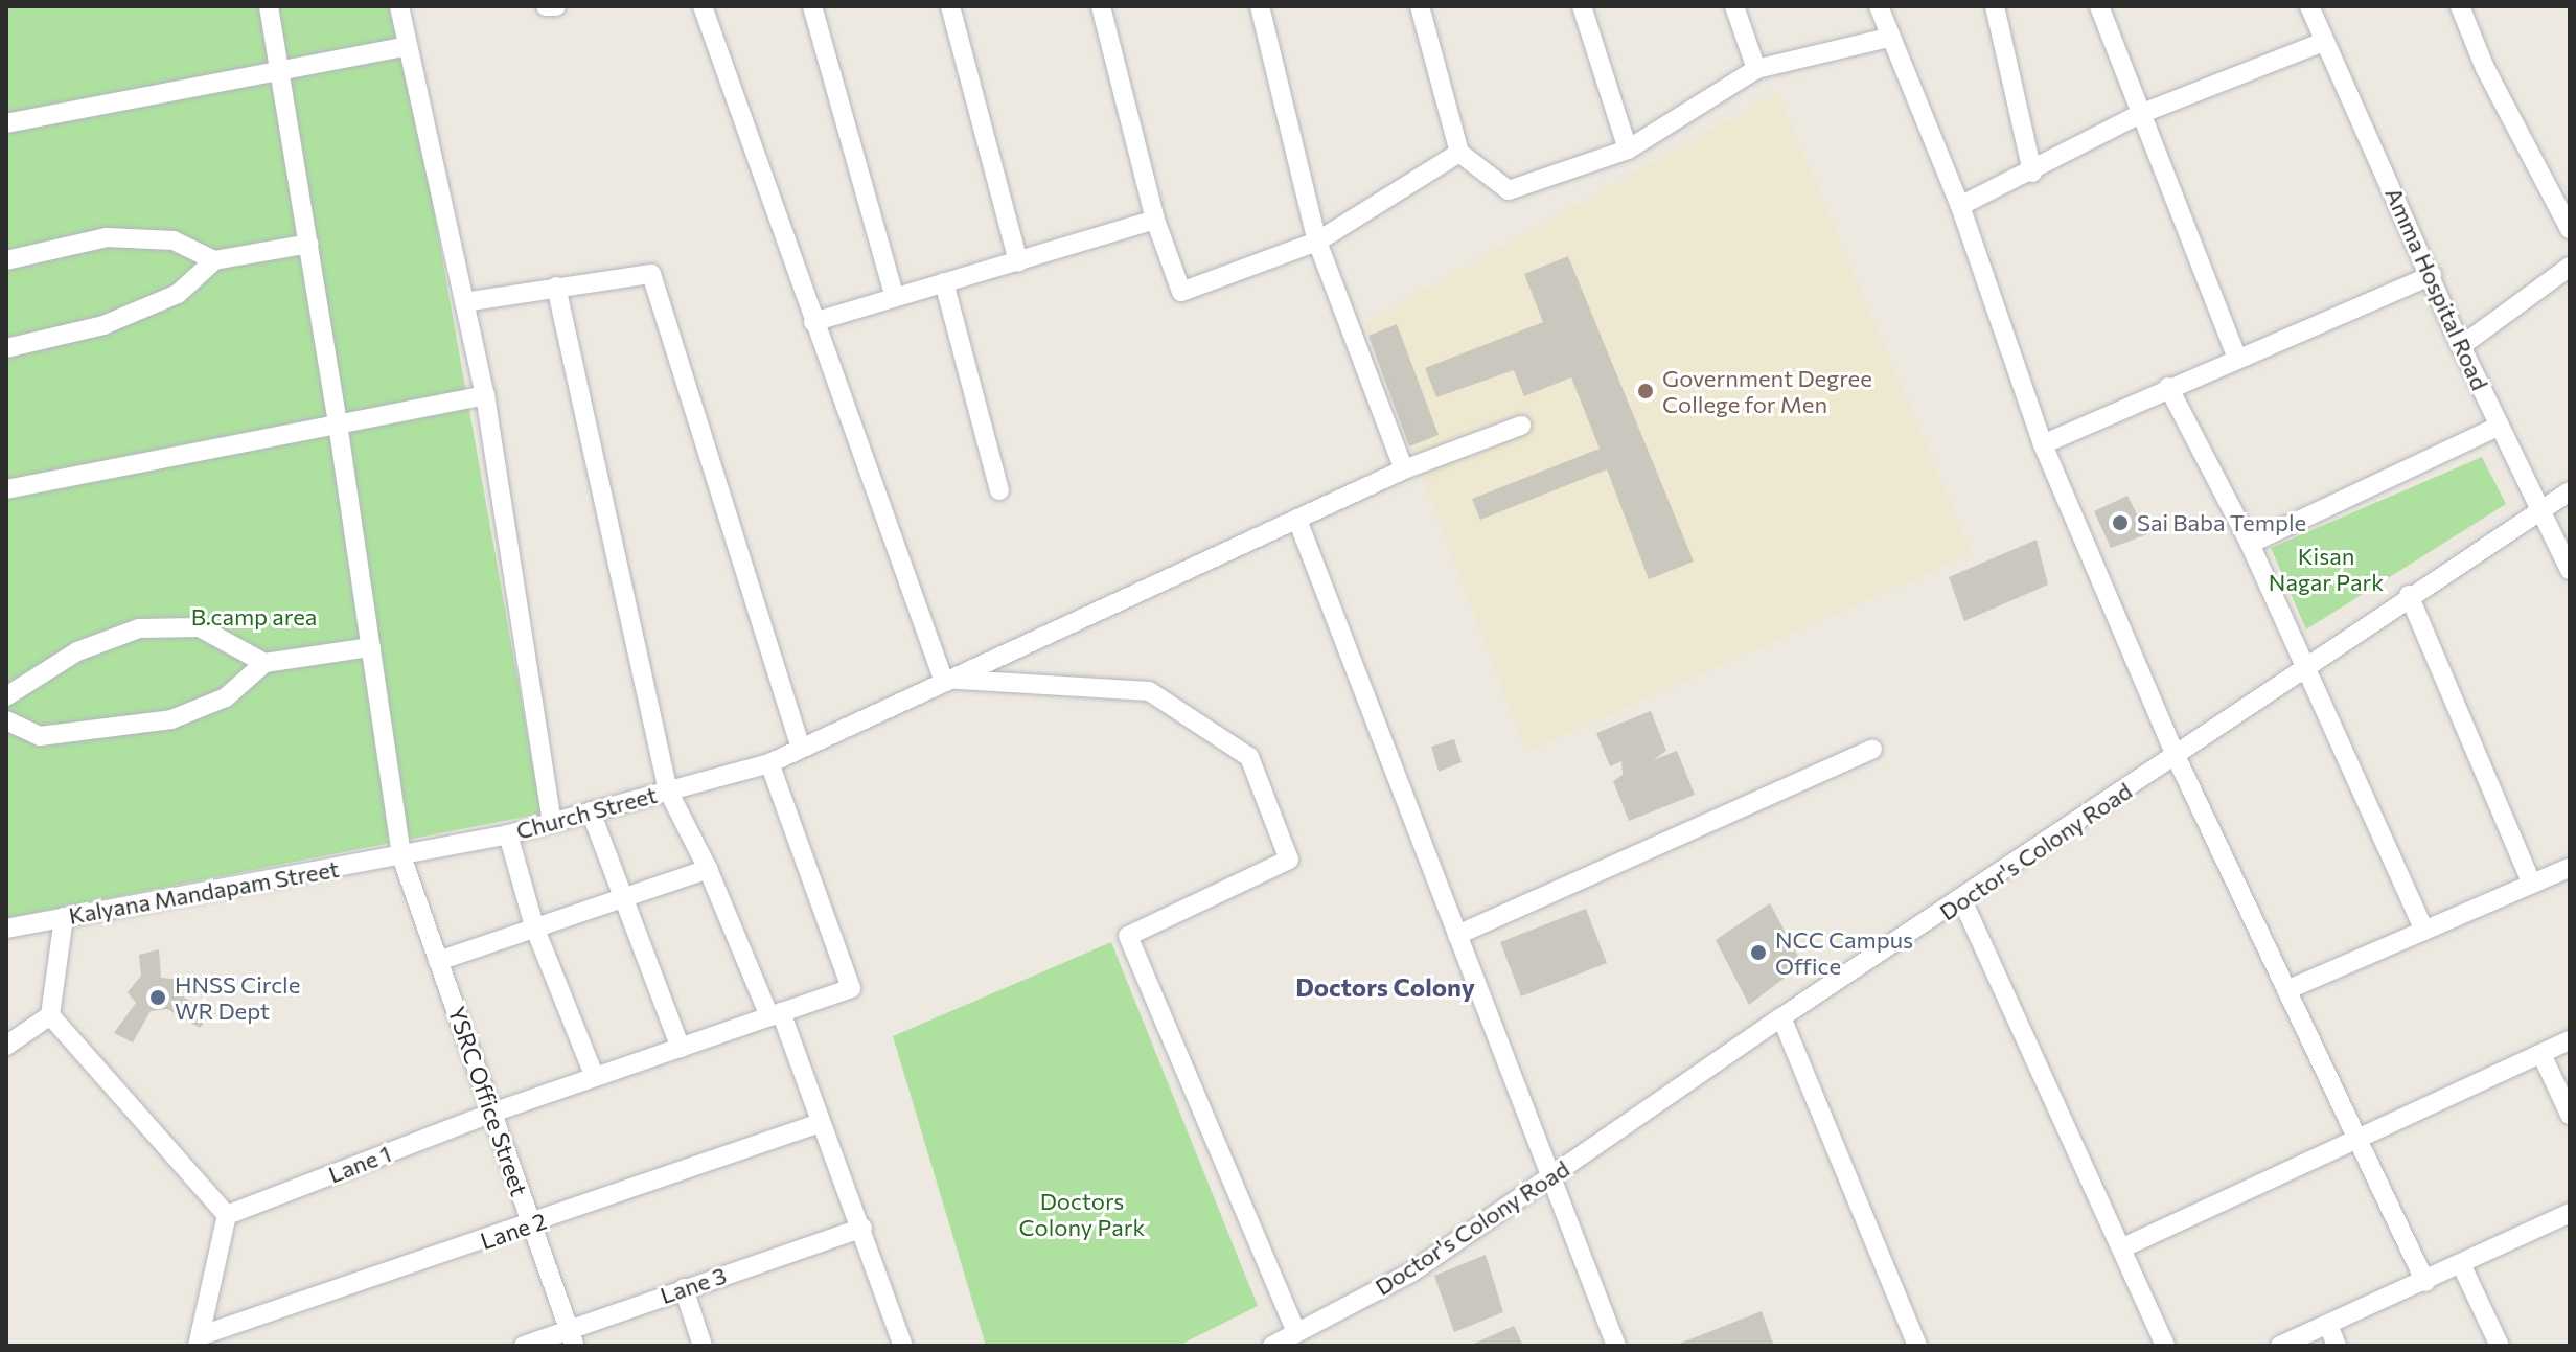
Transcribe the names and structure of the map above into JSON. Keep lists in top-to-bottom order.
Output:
{
  "streets": {
    "street": [
      "Amma Hospital Road",
      "Church Street",
      "Doctor's Colony Road",
      "Kalyana Mandapam Street",
      "YSRC Office Street",
      "Lane 1",
      "Lane 2",
      "Lane 3"
    ]
  },
  "crossings": [
    ["Amma Hospital Road", "Doctor's Colony Road"],
    ["Church Street", "Kalyana Mandapam Street"],
    ["Church Street", "YSRC Office Street"],
    ["Church Street", "Lane 1"],
    ["Kalyana Mandapam Street", "YSRC Office Street"],
    ["YSRC Office Street", "Lane 1"],
    ["YSRC Office Street", "Lane 2"],
    ["YSRC Office Street", "Lane 3"]
  ],
  "districts": ["Doctors Colony"],
  "parks": ["Kisan Nagar Park", "B.camp area", "Doctors Colony Park"],
  "places": [
    "Government Degree College for Men",
    "Sai Baba Temple",
    "NCC Campus Office",
    "HNSS Circle WR Dept"
  ]
}
